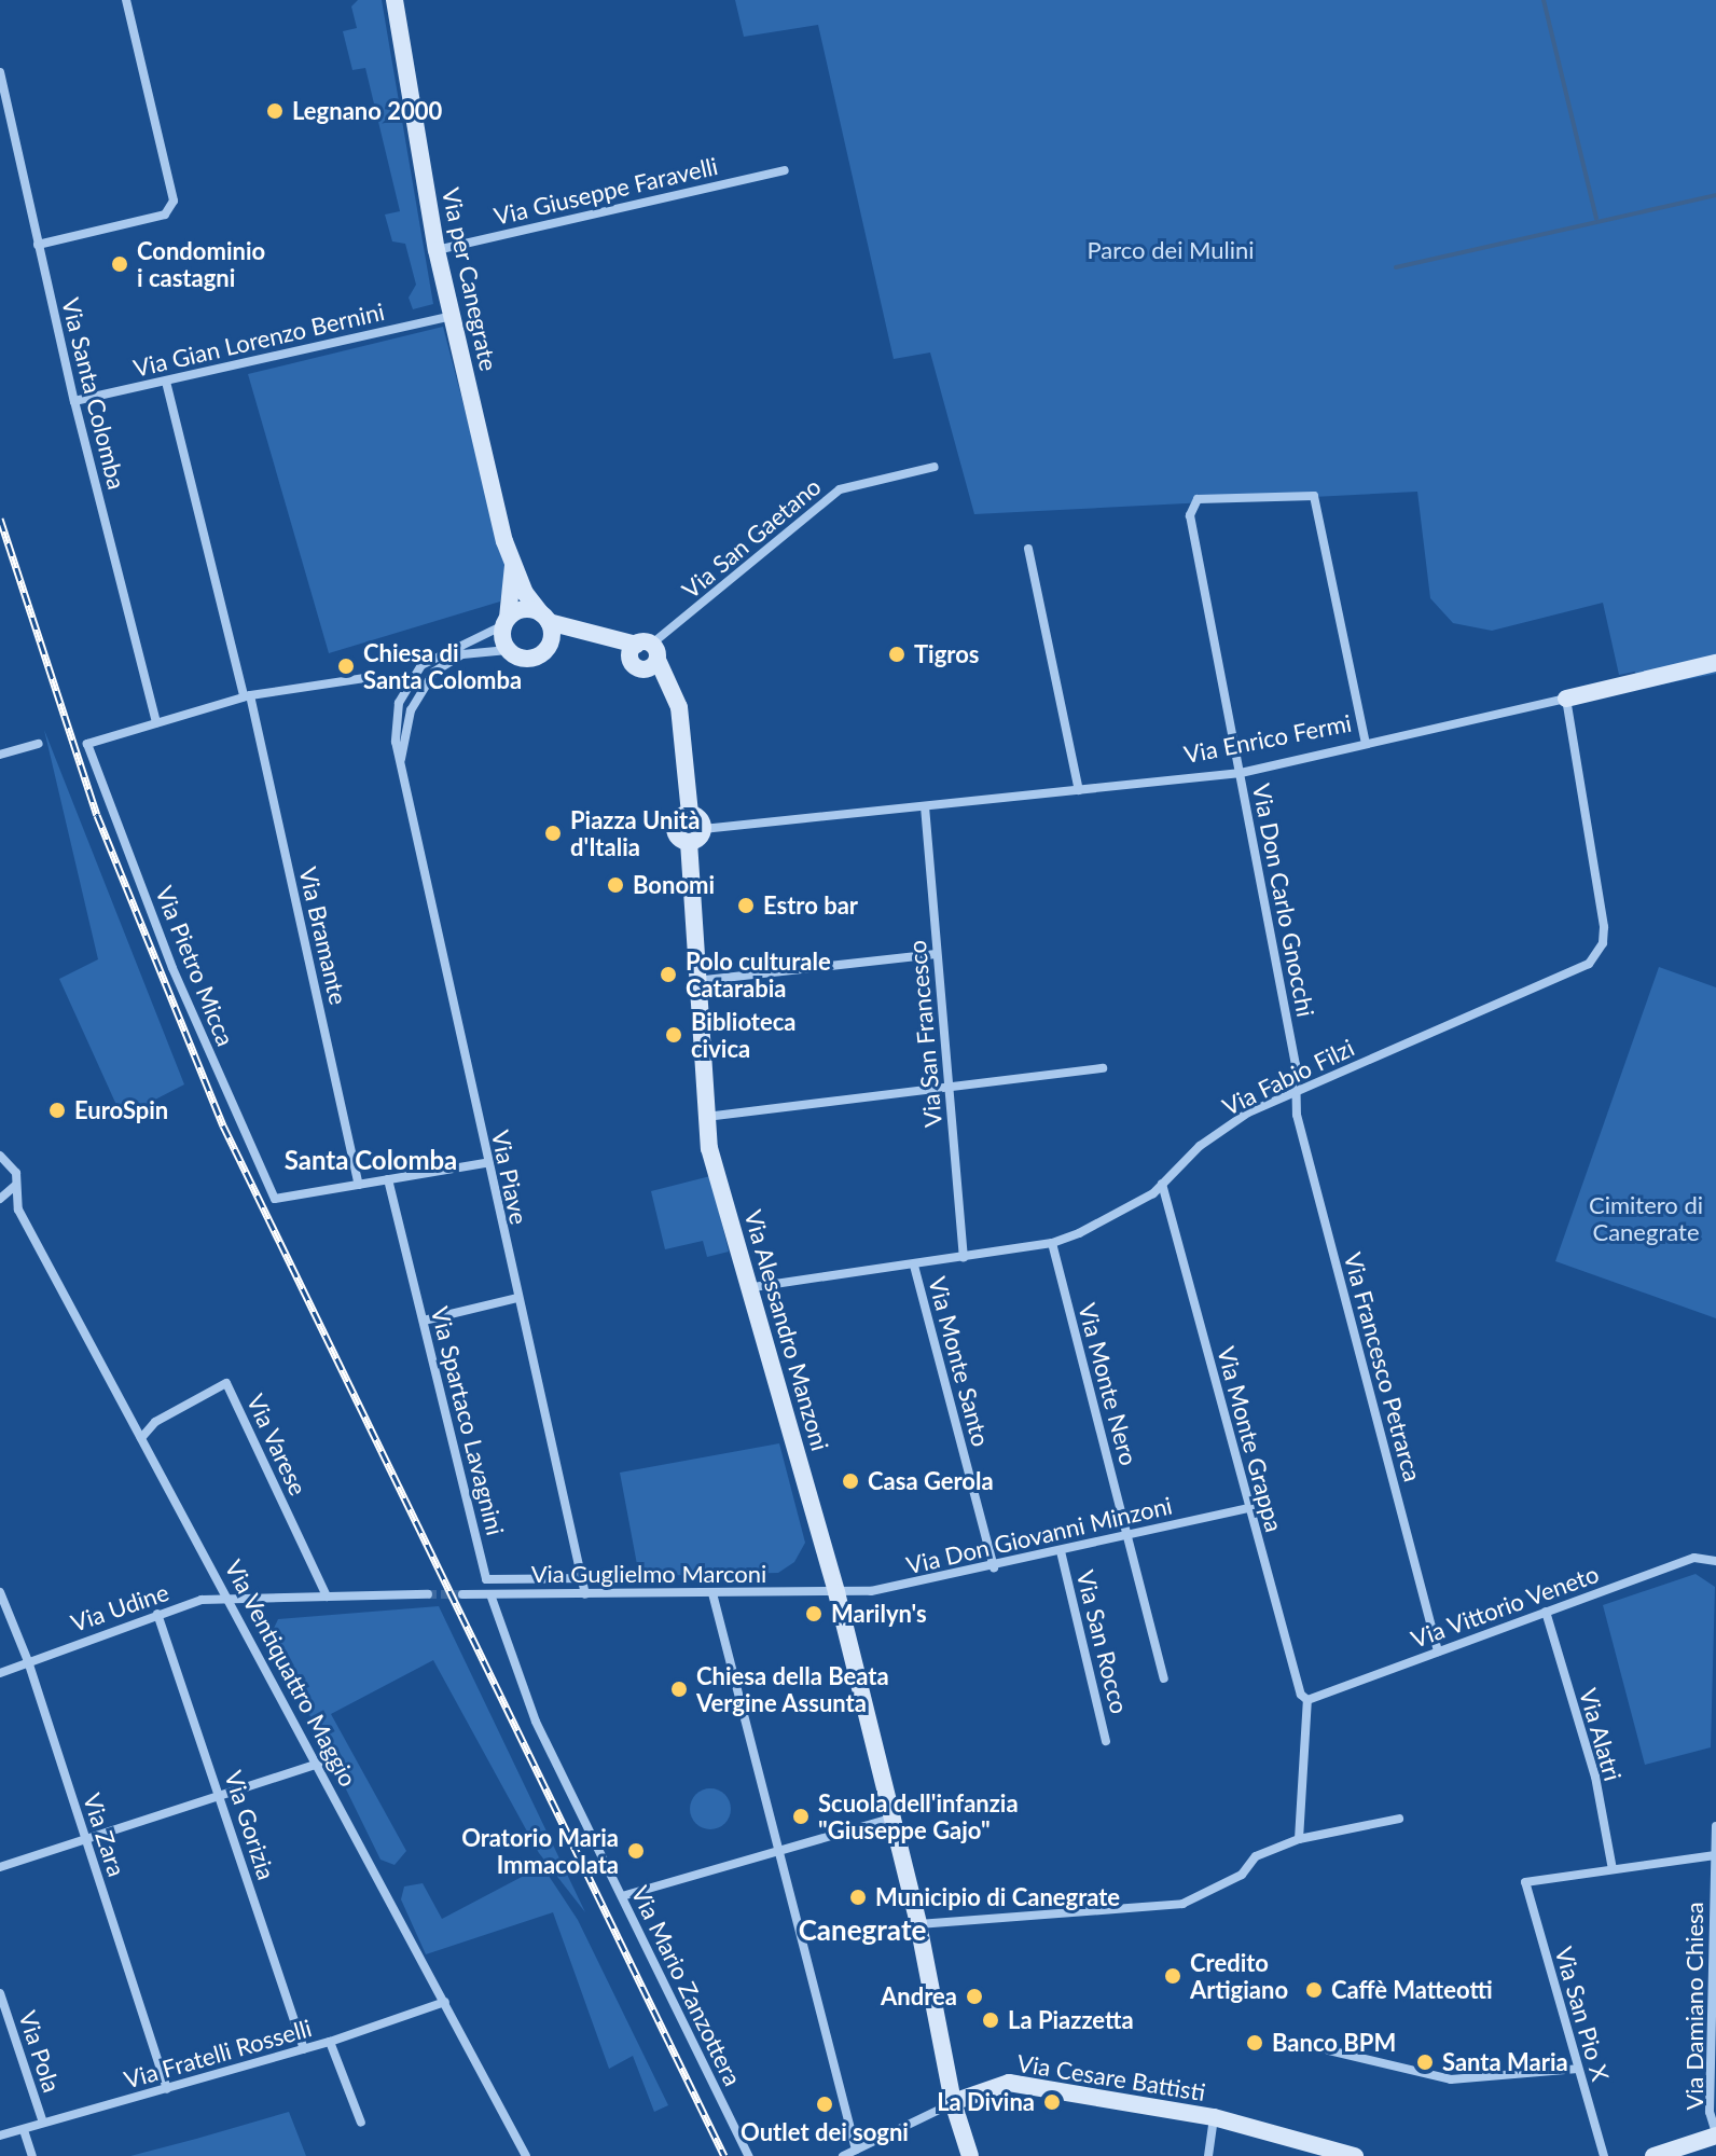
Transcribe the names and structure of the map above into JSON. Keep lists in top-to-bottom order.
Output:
{
  "streets": {
    "street": [
      "Via Giuseppe Faravelli",
      "Via per Canegrate",
      "Via Gian Lorenzo Bernini",
      "Via Santa Colomba",
      "Via San Gaetano",
      "Via Enrico Fermi",
      "Via Don Carlo Gnocchi",
      "Via Bramante",
      "Via Pietro Micca",
      "Via San Francesco",
      "Via Fabio Filzi",
      "Via Piave",
      "Via Alessandro Manzoni",
      "Via Monte Santo",
      "Via Francesco Petrarca",
      "Via Monte Nero",
      "Via Spartaco Lavagnini",
      "Via Monte Grappa",
      "Via Varese",
      "Via Don Giovanni Minzoni",
      "Via Guglielmo Marconi",
      "Via Vittorio Veneto",
      "Via Udine",
      "Via San Rocco",
      "Via Ventiquattro Maggio",
      "Via Alatri",
      "Via Gorizia",
      "Via Zara",
      "Via Mario Zanzottera",
      "Via Damiano Chiesa",
      "Via San Pio X",
      "Via Pola",
      "Via Fratelli Rosselli",
      "Via Cesare Battisti"
    ]
  },
  "crossings": [
    ["Via Giuseppe Faravelli", "Via per Canegrate"],
    ["Via per Canegrate", "Via Gian Lorenzo Bernini"],
    ["Via per Canegrate", "Via Piave"],
    ["Via Gian Lorenzo Bernini", "Via Santa Colomba"],
    ["Via Gian Lorenzo Bernini", "Via Bramante"],
    ["Via Santa Colomba", "Via Pietro Micca"],
    ["Via San Gaetano", "Via Alessandro Manzoni"],
    ["Via Enrico Fermi", "Via Don Carlo Gnocchi"],
    ["Via Enrico Fermi", "Via San Francesco"],
    ["Via Enrico Fermi", "Via Fabio Filzi"],
    ["Via Don Carlo Gnocchi", "Via Fabio Filzi"],
    ["Via Don Carlo Gnocchi", "Via Francesco Petrarca"],
    ["Via Bramante", "Via Pietro Micca"],
    ["Via San Francesco", "Via Fabio Filzi"],
    ["Via Fabio Filzi", "Via Alessandro Manzoni"],
    ["Via Fabio Filzi", "Via Monte Santo"],
    ["Via Fabio Filzi", "Via Francesco Petrarca"],
    ["Via Fabio Filzi", "Via Monte Nero"],
    ["Via Fabio Filzi", "Via Monte Grappa"],
    ["Via Piave", "Via Spartaco Lavagnini"],
    ["Via Piave", "Via Guglielmo Marconi"],
    ["Via Alessandro Manzoni", "Via Don Giovanni Minzoni"],
    ["Via Alessandro Manzoni", "Via Guglielmo Marconi"],
    ["Via Alessandro Manzoni", "Via Cesare Battisti"],
    ["Via Monte Santo", "Via Don Giovanni Minzoni"],
    ["Via Francesco Petrarca", "Via Vittorio Veneto"],
    ["Via Monte Nero", "Via Don Giovanni Minzoni"],
    ["Via Monte Grappa", "Via Don Giovanni Minzoni"],
    ["Via Monte Grappa", "Via Vittorio Veneto"],
    ["Via Varese", "Via Ventiquattro Maggio"],
    ["Via Don Giovanni Minzoni", "Via Guglielmo Marconi"],
    ["Via Don Giovanni Minzoni", "Via San Rocco"],
    ["Via Guglielmo Marconi", "Via Mario Zanzottera"],
    ["Via Vittorio Veneto", "Via Alatri"],
    ["Via Udine", "Via Ventiquattro Maggio"],
    ["Via Udine", "Via Gorizia"],
    ["Via Udine", "Via Zara"],
    ["Via Ventiquattro Maggio", "Via Fratelli Rosselli"],
    ["Via Alatri", "Via San Pio X"],
    ["Via Gorizia", "Via Fratelli Rosselli"],
    ["Via Zara", "Via Fratelli Rosselli"],
    ["Via Pola", "Via Fratelli Rosselli"]
  ],
  "districts": ["Santa Colomba", "Canegrate"],
  "parks": ["Parco dei Mulini", "Cimitero di Canegrate"],
  "places": [
    "Legnano 2000",
    "Condominio i castagni",
    "Tigros",
    "Chiesa di Santa Colomba",
    "Piazza Unità d'Italia",
    "Bonomi",
    "Estro bar",
    "Polo culturale Catarabia",
    "Biblioteca civica",
    "EuroSpin",
    "Casa Gerola",
    "Marilyn's",
    "Chiesa della Beata Vergine Assunta",
    "Scuola dell'infanzia \"Giuseppe Gajo\"",
    "Oratorio Maria Immacolata",
    "Municipio di Canegrate",
    "Credito Artigiano",
    "Caffè Matteotti",
    "Andrea",
    "La Piazzetta",
    "Banco BPM",
    "Santa Maria",
    "La Divina",
    "Outlet dei sogni"
  ]
}
